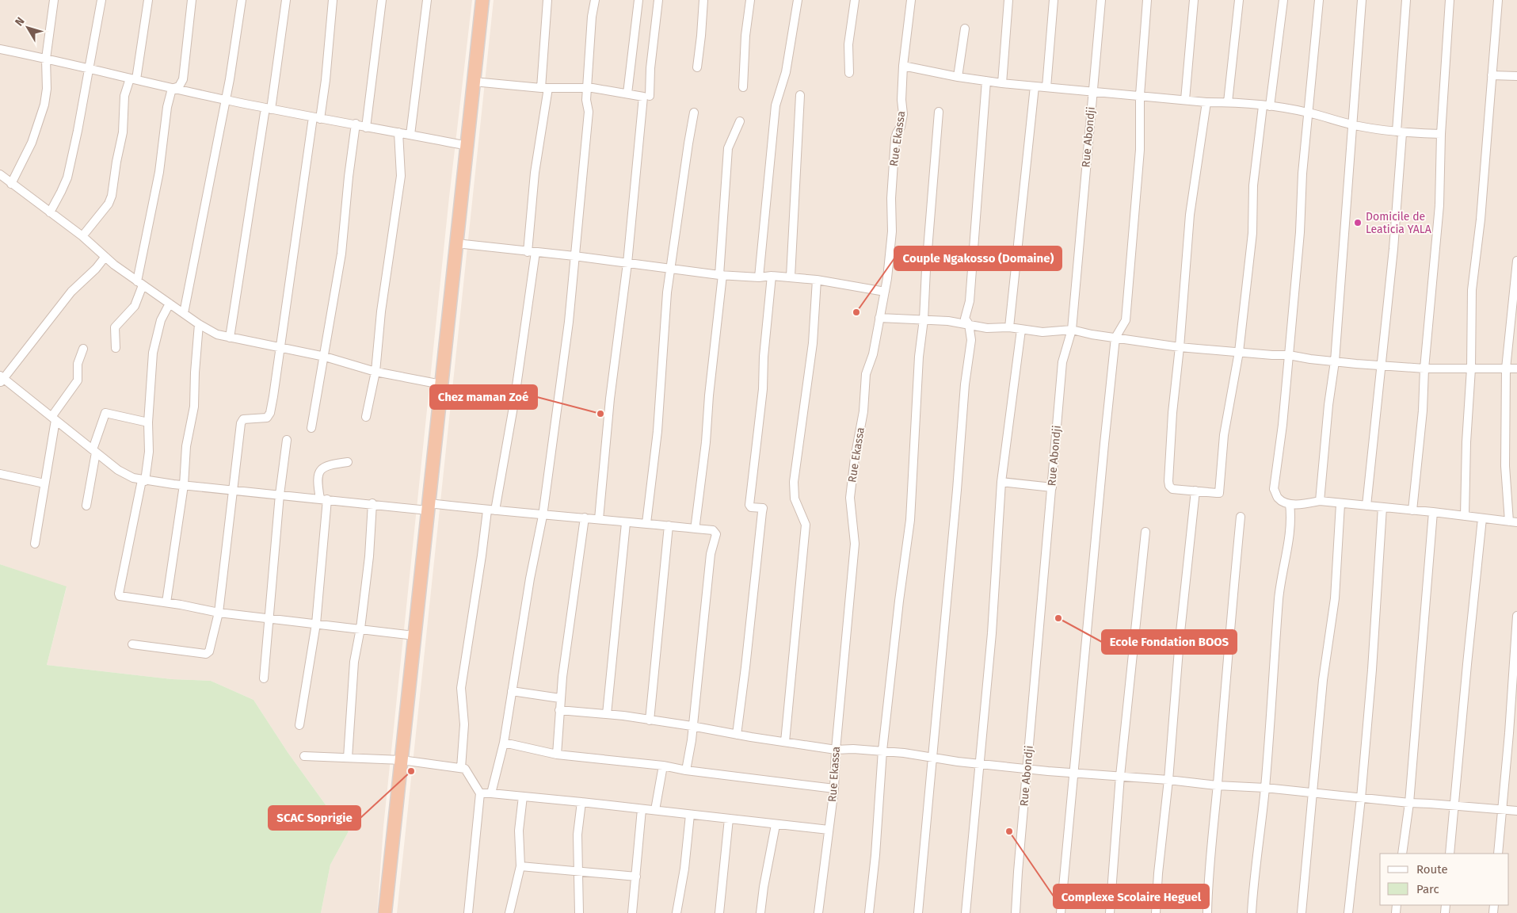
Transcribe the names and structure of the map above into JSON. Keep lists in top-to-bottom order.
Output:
{
  "streets": {
    "street": ["Rue Abondji", "Rue Ekassa"]
  },
  "places": [
    "Domicile de Leaticia YALA",
    "Couple Ngakosso (Domaine)",
    "Chez maman Zoé",
    "Ecole Fondation BOOS",
    "SCAC Soprigie",
    "Complexe Scolaire Heguel"
  ],
  "legend": ["Route", "Parc"],
  "north": "top left"
}
